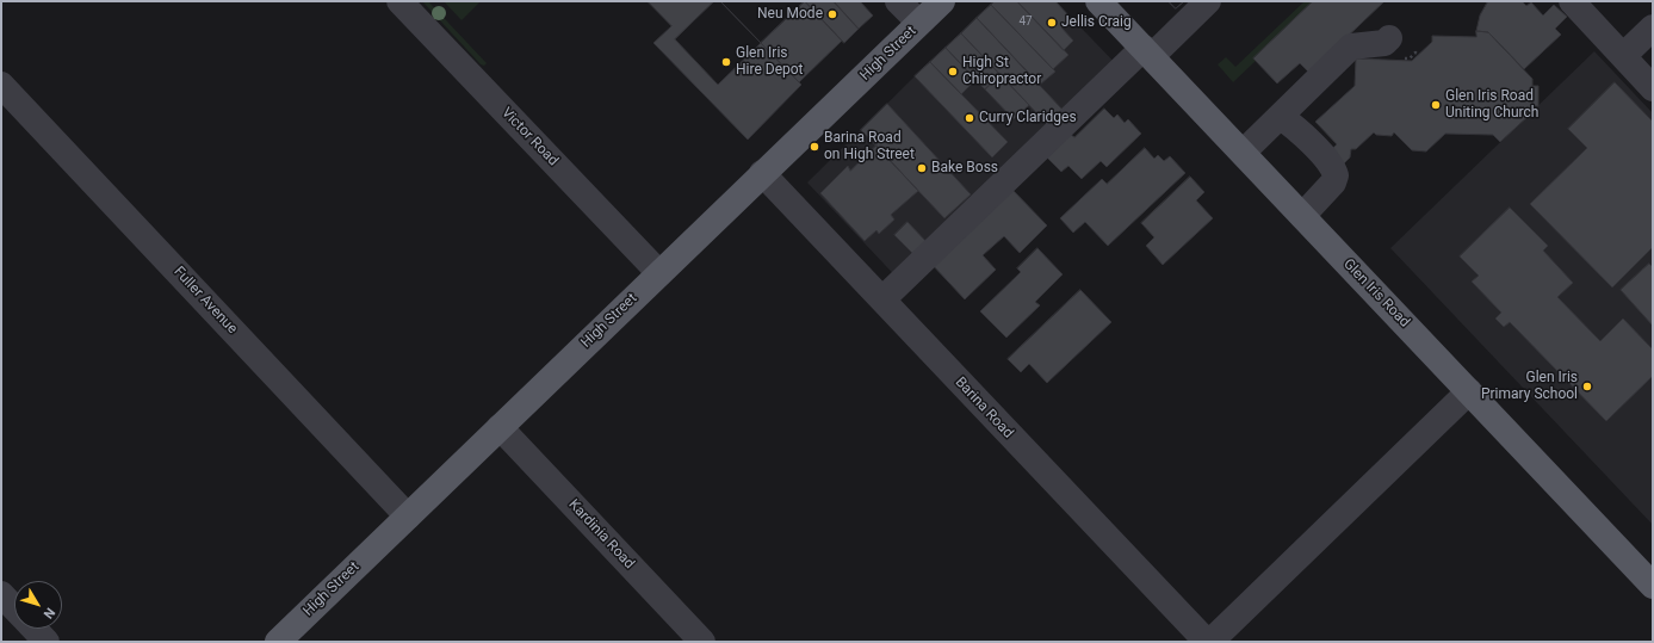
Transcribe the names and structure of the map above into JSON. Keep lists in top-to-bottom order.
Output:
{
  "streets": {
    "main road": ["High Street", "Glen Iris Road"],
    "street": [
      "Victor Road",
      "Fuller Avenue",
      "Barina Road",
      "Kardinia Road"
    ]
  },
  "crossings": [
    ["High Street", "Victor Road"],
    ["High Street", "Fuller Avenue"],
    ["High Street", "Barina Road"],
    ["High Street", "Kardinia Road"]
  ],
  "places": [
    "Neu Mode",
    "Jellis Craig",
    "Glen Iris Hire Depot",
    "High St Chiropractor",
    "Glen Iris Road Uniting Church",
    "Curry Claridges",
    "Barina Road on High Street",
    "Bake Boss",
    "Glen Iris Primary School"
  ],
  "house_numbers": ["47"],
  "north": "bottom right"
}
